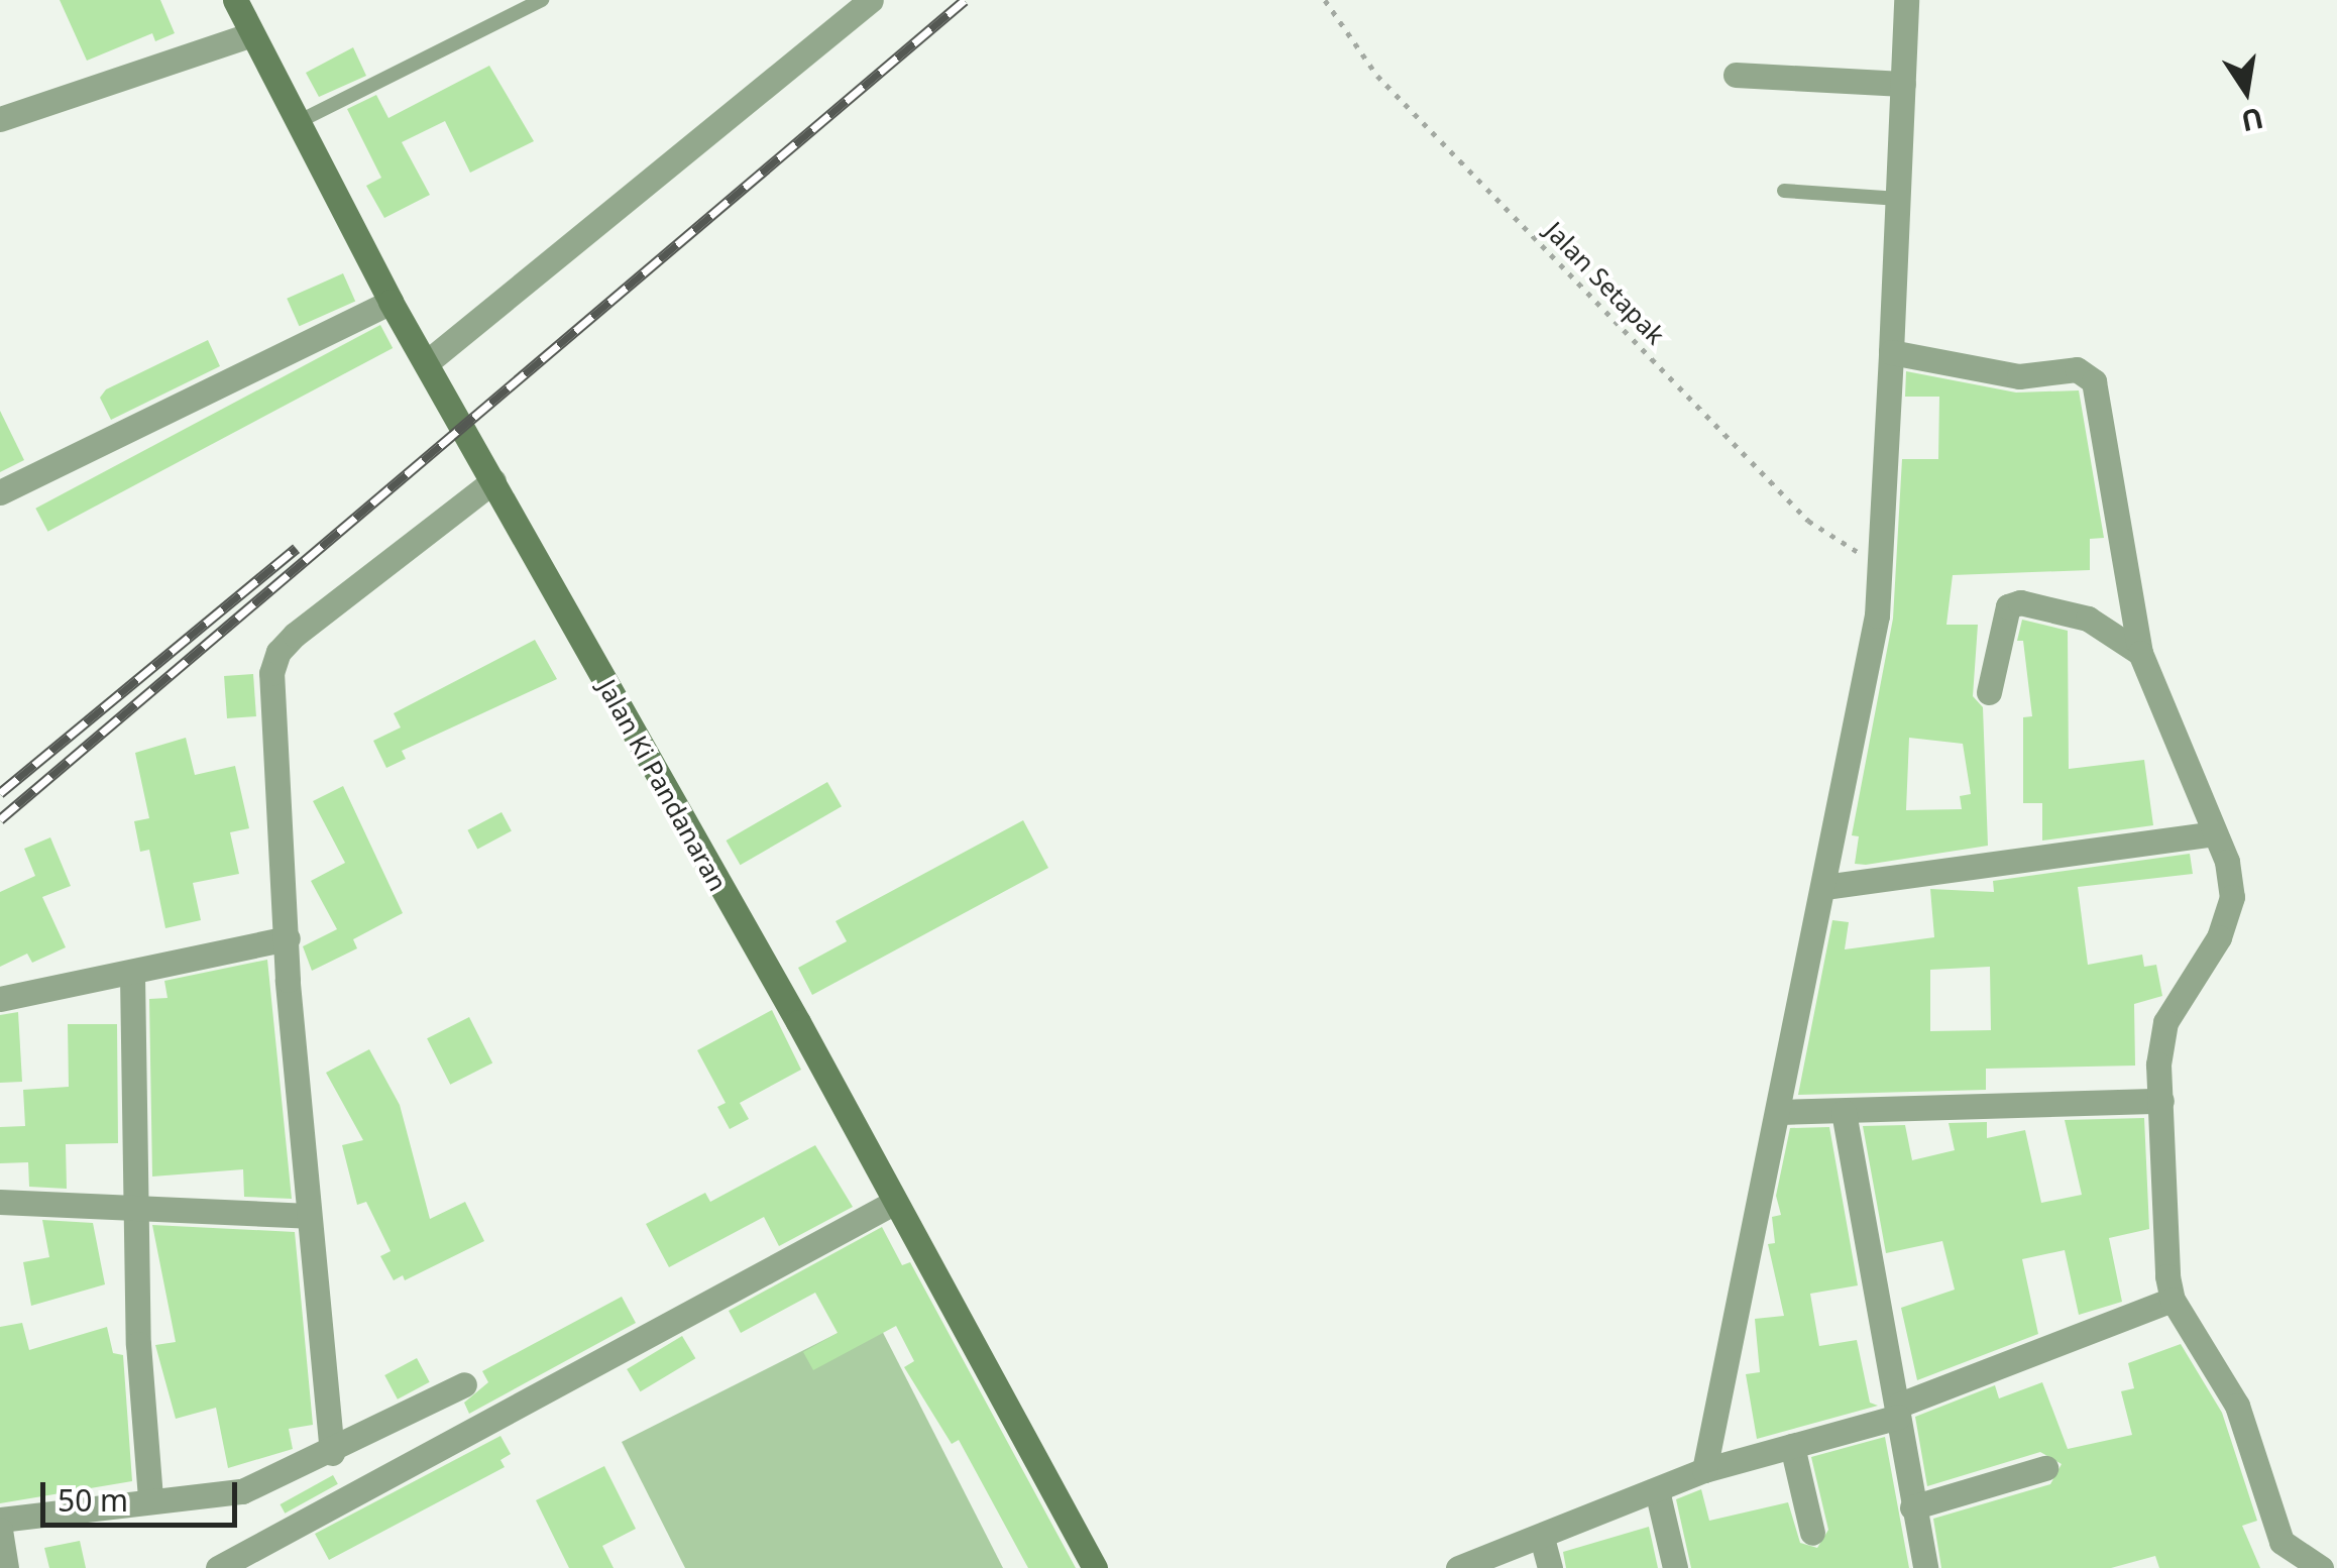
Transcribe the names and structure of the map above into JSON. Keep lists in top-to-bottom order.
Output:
{
  "streets": {
    "main road": ["Jalan Ki Pandanaran"],
    "path": ["Jalan Setapak"]
  },
  "scale_bar": "50 m",
  "north": "bottom"
}
